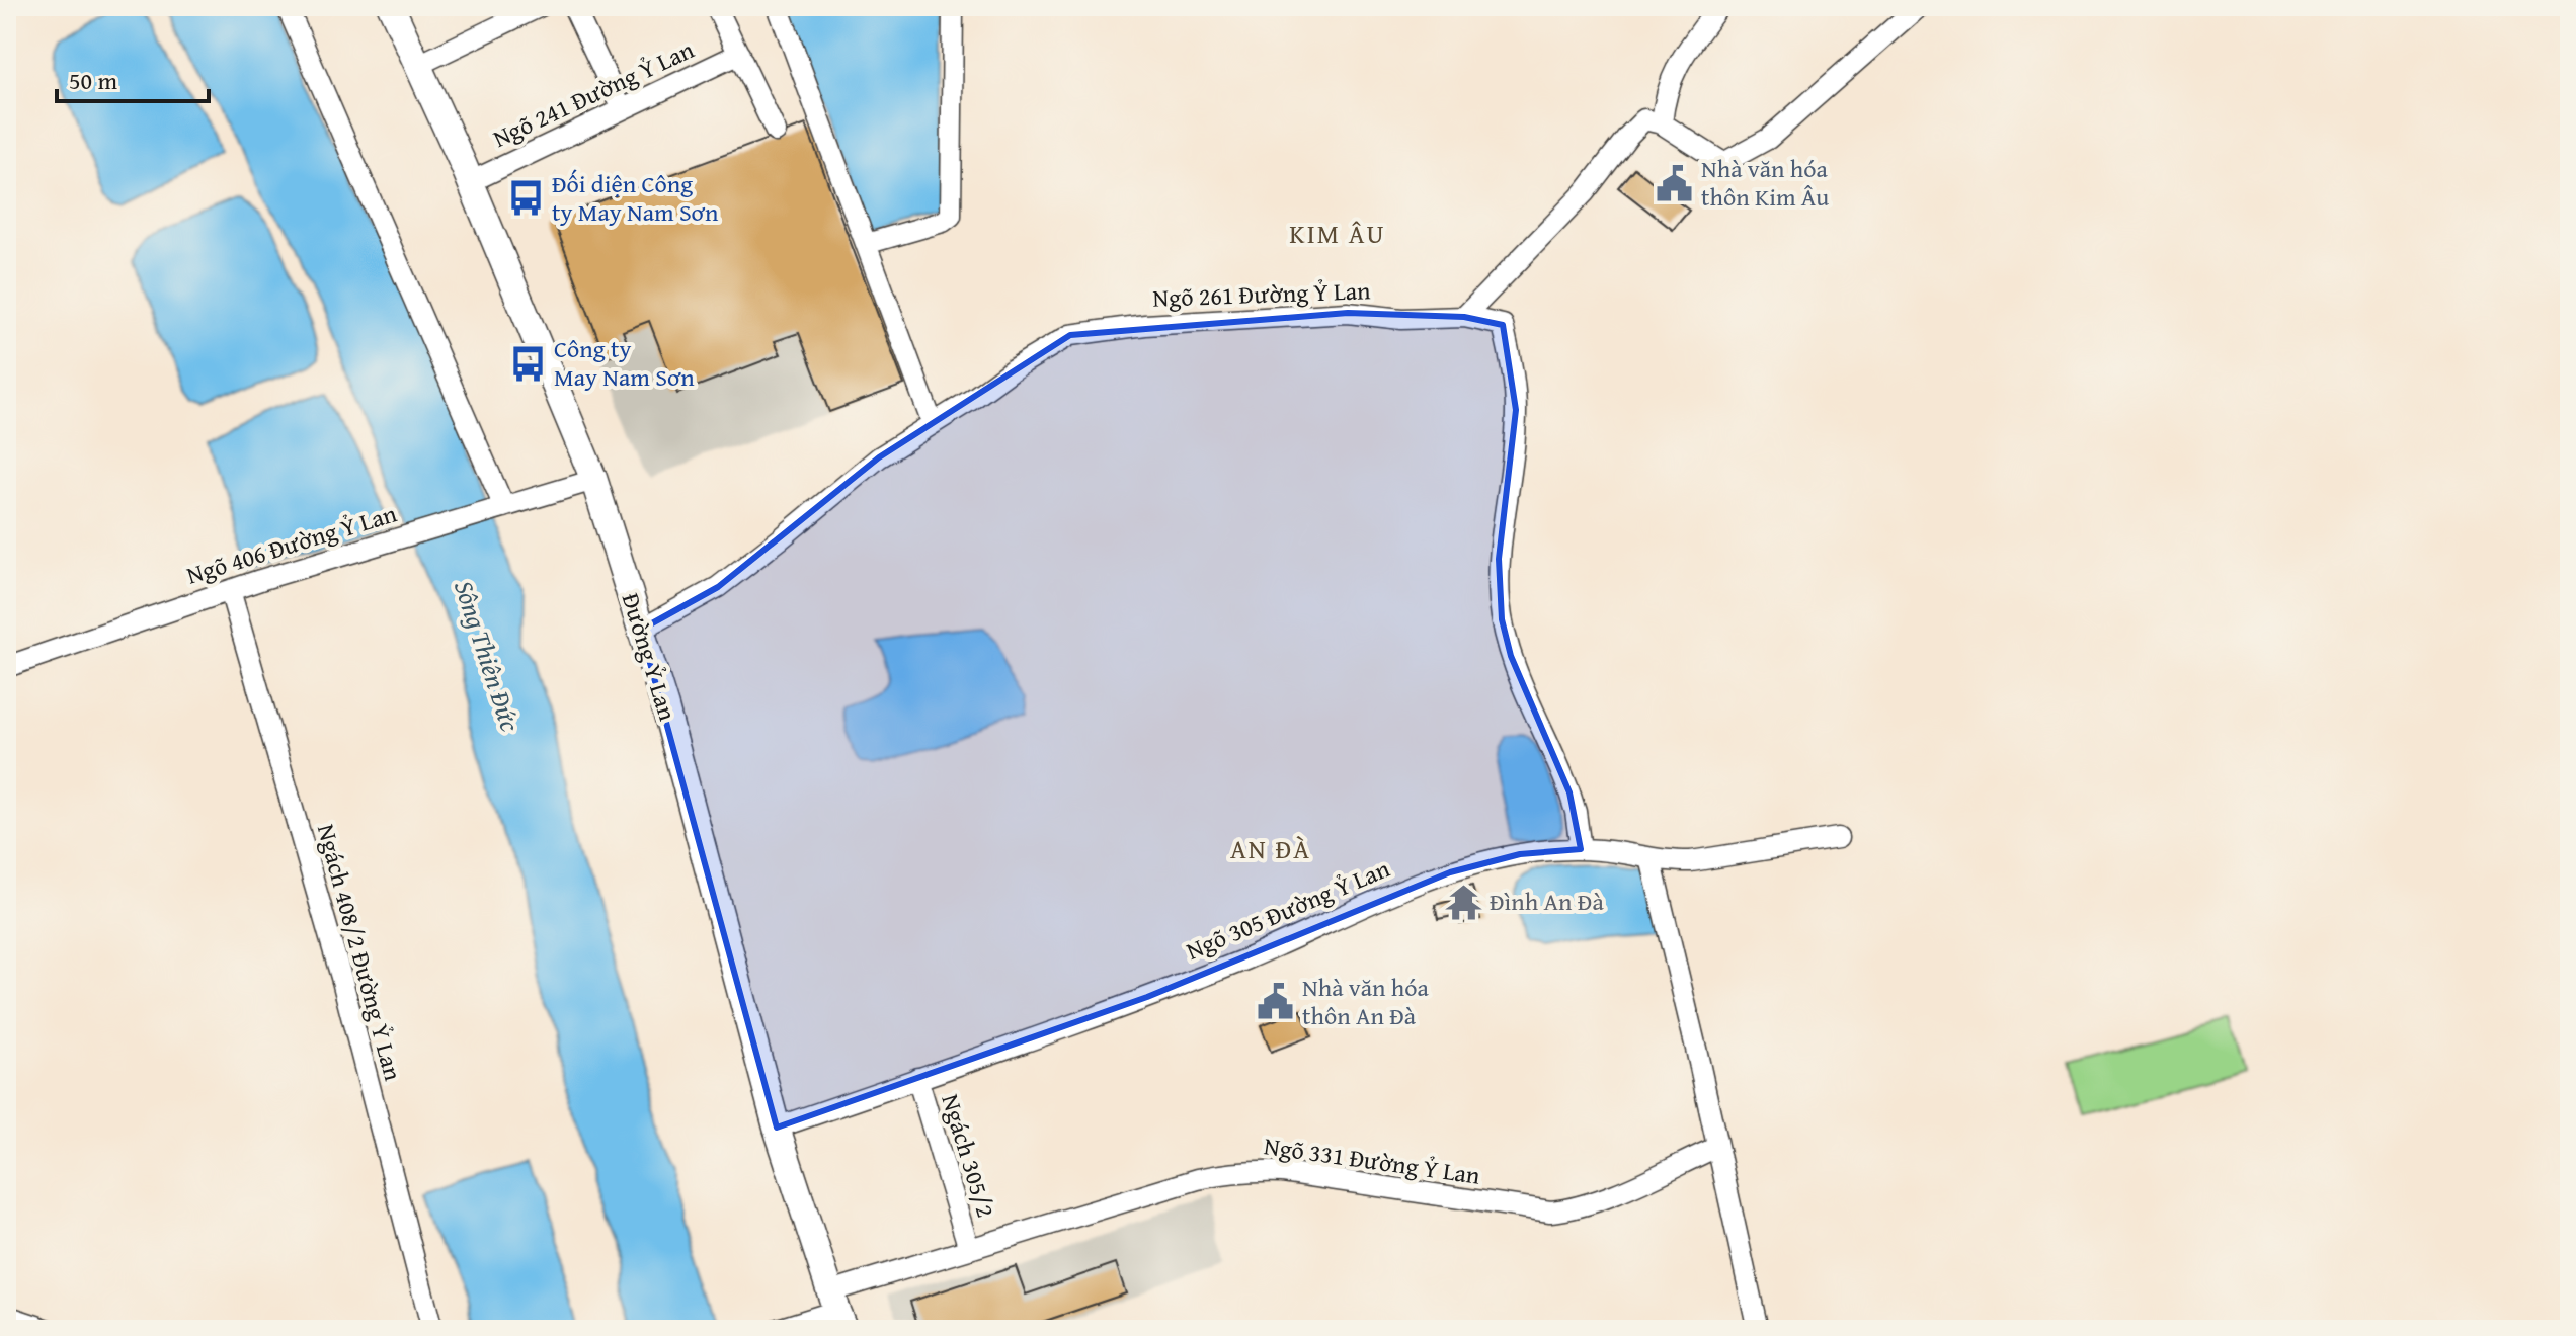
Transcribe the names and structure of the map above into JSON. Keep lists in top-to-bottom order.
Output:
{
  "streets": {
    "main road": ["Đường Ỷ Lan"],
    "street": [
      "Ngõ 241 Đường Ỷ Lan",
      "Ngõ 261 Đường Ỷ Lan",
      "Ngõ 406 Đường Ỷ Lan",
      "Ngõ 305 Đường Ỷ Lan",
      "Ngách 408/2 Đường Ỷ Lan",
      "Ngách 305/2",
      "Ngõ 331 Đường Ỷ Lan"
    ]
  },
  "crossings": [
    ["Ngõ 241 Đường Ỷ Lan", "Đường Ỷ Lan"],
    ["Ngõ 261 Đường Ỷ Lan", "Đường Ỷ Lan"],
    ["Ngõ 261 Đường Ỷ Lan", "Ngõ 305 Đường Ỷ Lan"],
    ["Ngõ 406 Đường Ỷ Lan", "Đường Ỷ Lan"],
    ["Ngõ 406 Đường Ỷ Lan", "Ngách 408/2 Đường Ỷ Lan"],
    ["Đường Ỷ Lan", "Ngõ 305 Đường Ỷ Lan"],
    ["Đường Ỷ Lan", "Ngõ 331 Đường Ỷ Lan"],
    ["Ngõ 305 Đường Ỷ Lan", "Ngách 305/2"],
    ["Ngách 305/2", "Ngõ 331 Đường Ỷ Lan"]
  ],
  "districts": ["KIM ÂU", "AN ĐÀ"],
  "water": ["Sông Thiên Đức"],
  "places": {
    "public building": ["Nhà văn hóa thôn Kim Âu", "Nhà văn hóa thôn An Đà"],
    "bus stop": ["Đối diện Công ty May Nam Sơn", "Công ty May Nam Sơn"],
    "temple": ["Đình An Đà"]
  },
  "scale_bar": "50 m"
}
